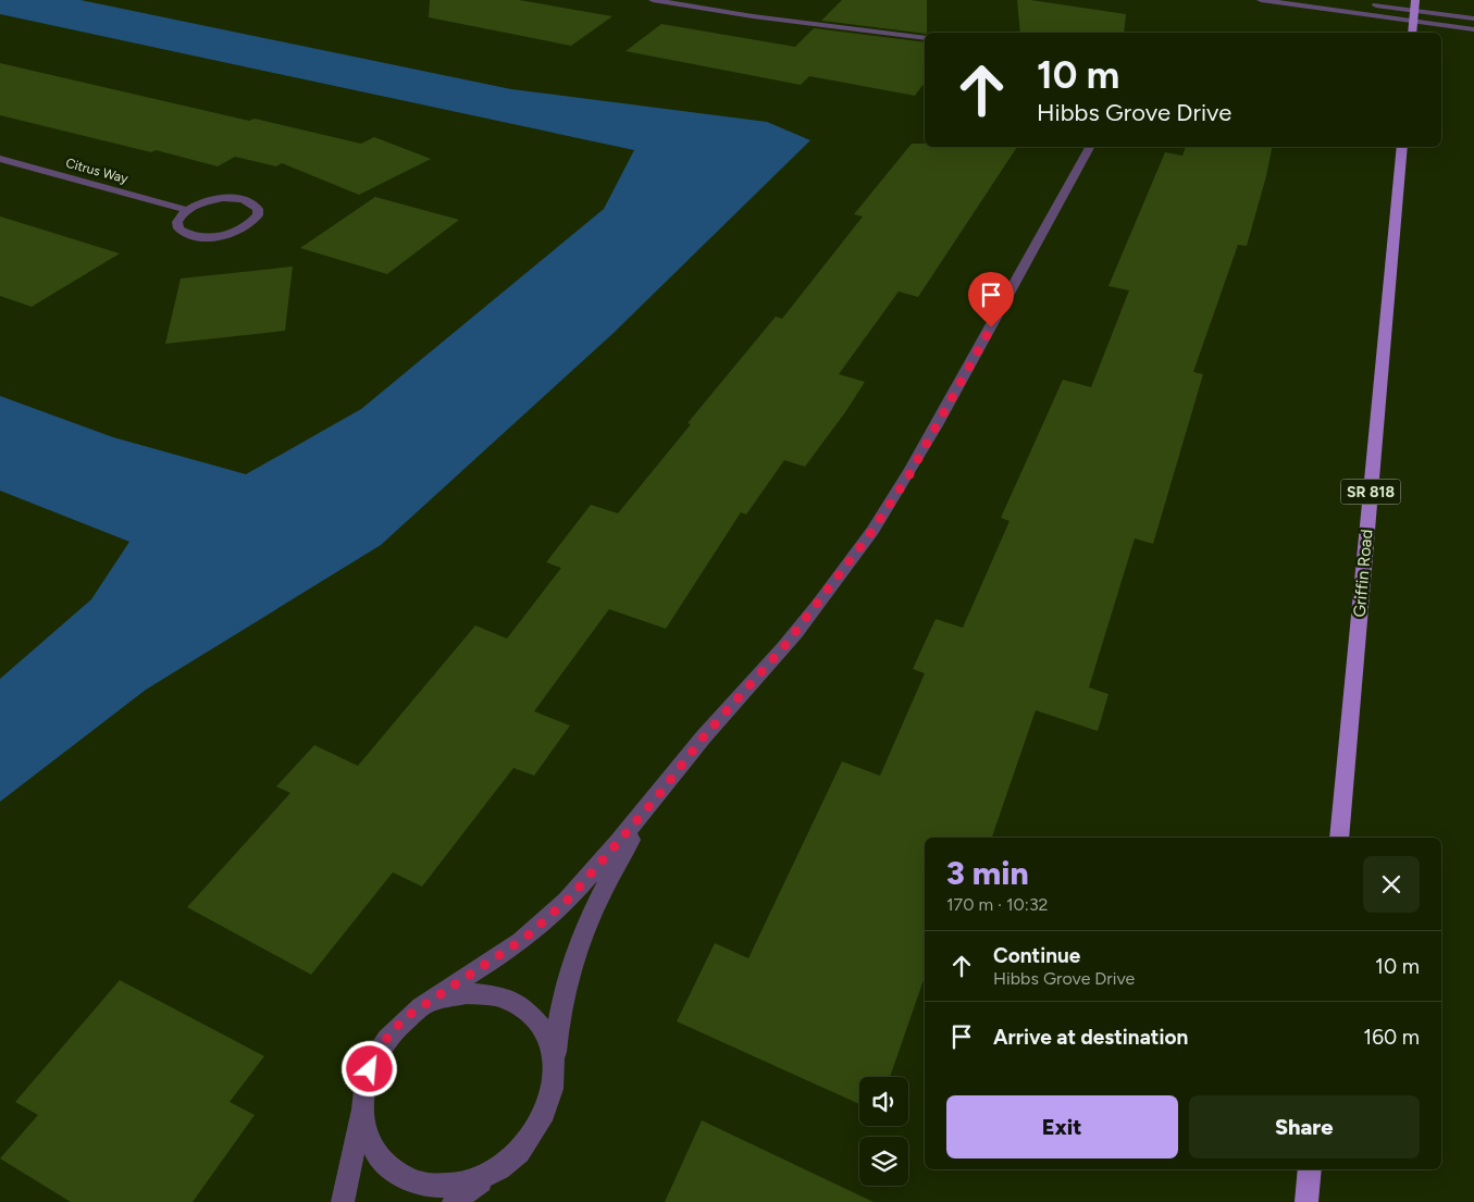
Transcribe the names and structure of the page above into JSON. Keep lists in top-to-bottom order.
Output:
{
  "streets": {
    "main road": ["SR 818", "Griffin Road"],
    "street": ["Citrus Way"]
  },
  "page": {
    "turn": ["10 m", "Hibbs Grove Drive"],
    "heading": ["3 min", "170 m · 10:32"],
    "list": [
      {
        "name": "Continue",
        "note": "Hibbs Grove Drive",
        "value": "10 m"
      },
      {
        "name": "Arrive at destination",
        "value": "160 m"
      }
    ],
    "buttons": ["Exit", "Share"]
  }
}
